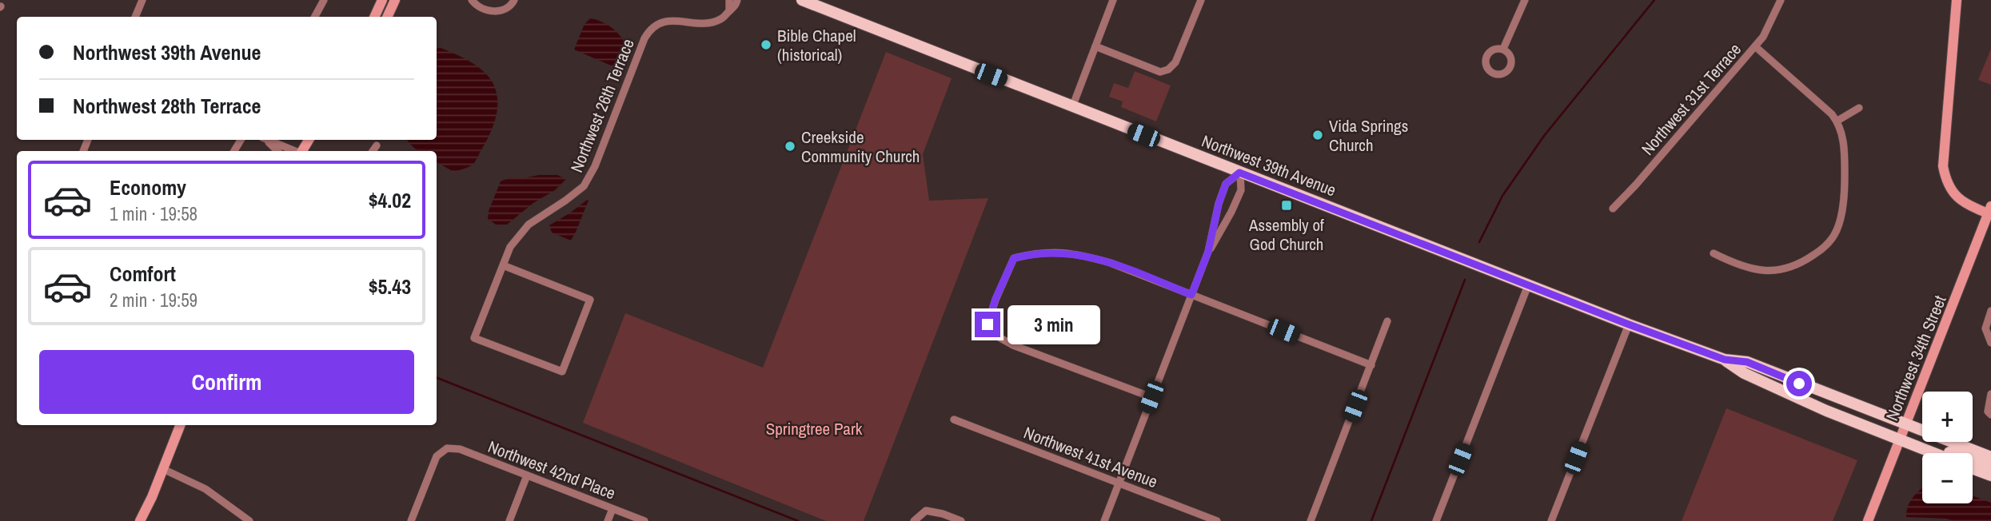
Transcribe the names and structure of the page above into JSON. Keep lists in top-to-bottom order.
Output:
{
  "streets": {
    "main road": ["Northwest 39th Avenue"],
    "street": [
      "Northwest 31st Terrace",
      "Northwest 26th Terrace",
      "Northwest 34th Street",
      "Northwest 41st Avenue",
      "Northwest 42nd Place"
    ]
  },
  "crossings": [
    ["Northwest 39th Avenue", "Northwest 34th Street"]
  ],
  "parks": ["Springtree Park"],
  "places": {
    "other": ["Bible Chapel (historical)", "Vida Springs Church", "Creekside Community Church"],
    "transit": ["Assembly of God Church"]
  },
  "page": {
    "banner": ["Northwest 39th Avenue", "Northwest 28th Terrace"],
    "list": [
      {
        "name": "Economy",
        "note": "1 min · 19:58",
        "value": "$4.02"
      },
      {
        "name": "Comfort",
        "note": "2 min · 19:59",
        "value": "$5.43"
      }
    ],
    "bubble": "3 min",
    "buttons": "Confirm",
    "map_buttons": ["+", "−"]
  }
}
